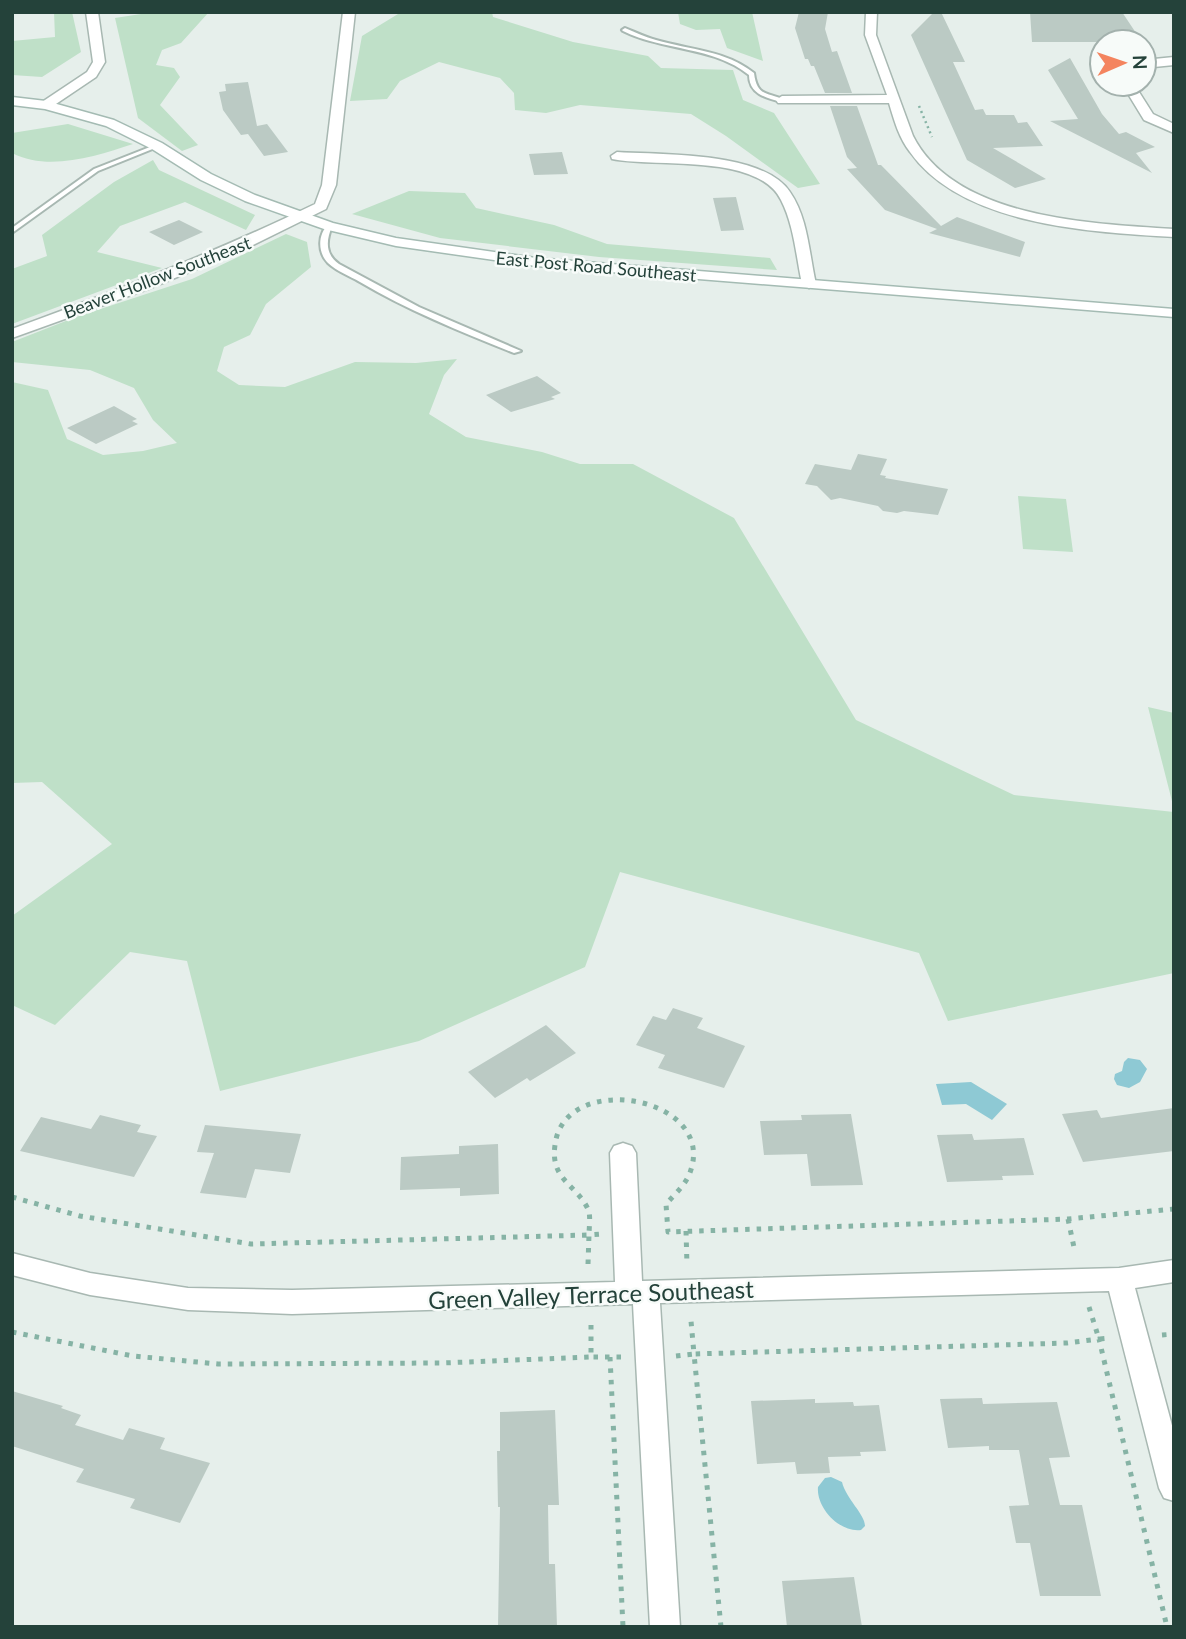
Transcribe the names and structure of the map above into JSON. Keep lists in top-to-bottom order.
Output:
{
  "streets": {
    "street": ["East Post Road Southeast", "Beaver Hollow Southeast", "Green Valley Terrace Southeast"]
  },
  "crossings": [
    ["East Post Road Southeast", "Beaver Hollow Southeast"]
  ],
  "north": "right"
}
